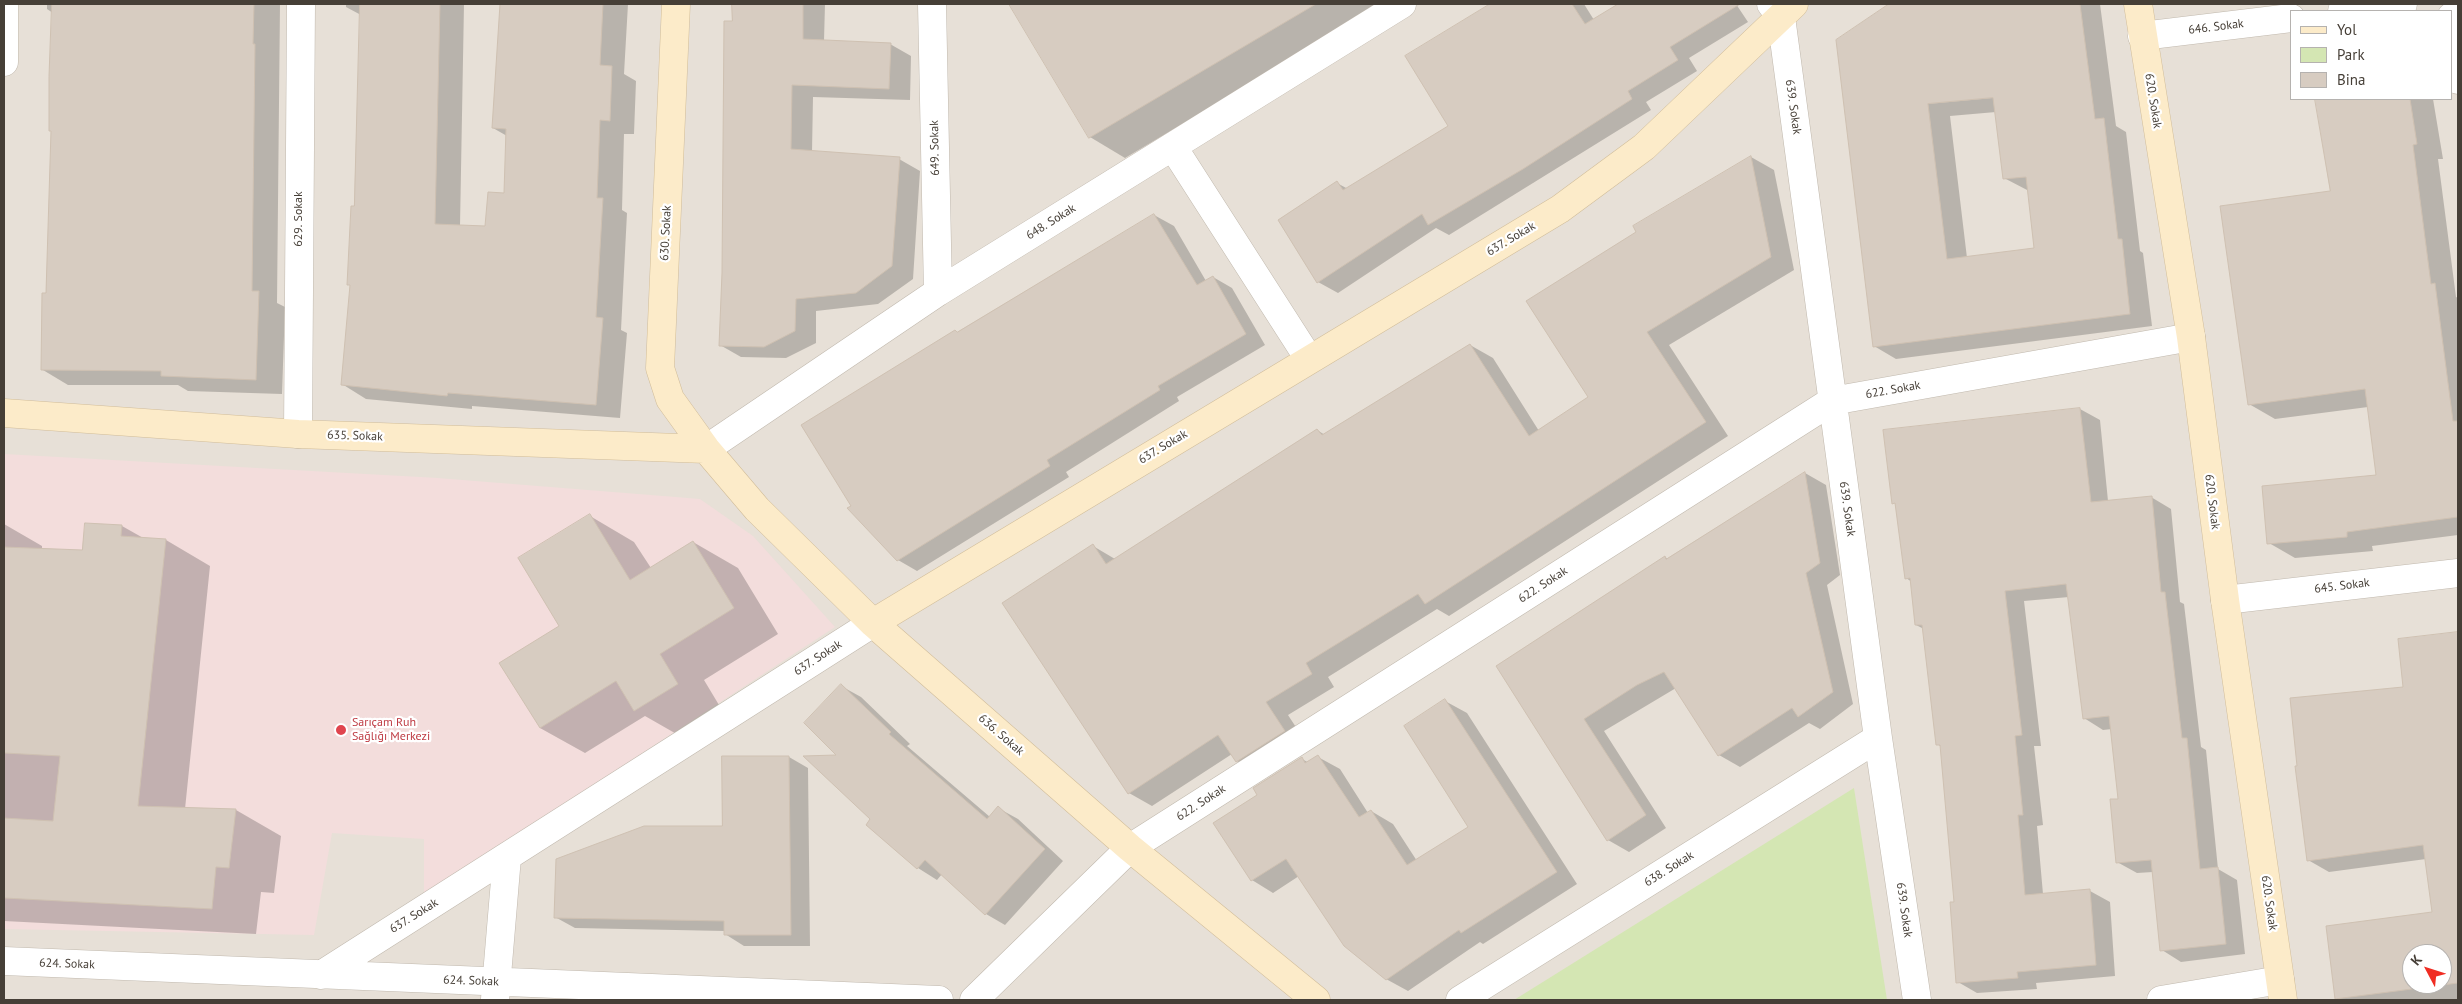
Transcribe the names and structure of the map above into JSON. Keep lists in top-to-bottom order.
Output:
{
  "streets": {
    "street": [
      "646. Sokak",
      "620. Sokak",
      "639. Sokak",
      "649. Sokak",
      "629. Sokak",
      "648. Sokak",
      "630. Sokak",
      "637. Sokak",
      "622. Sokak",
      "635. Sokak",
      "645. Sokak",
      "636. Sokak",
      "638. Sokak",
      "624. Sokak"
    ]
  },
  "crossings": [
    ["646. Sokak", "620. Sokak"],
    ["620. Sokak", "622. Sokak"],
    ["620. Sokak", "645. Sokak"],
    ["639. Sokak", "637. Sokak"],
    ["639. Sokak", "622. Sokak"],
    ["639. Sokak", "638. Sokak"],
    ["649. Sokak", "648. Sokak"],
    ["629. Sokak", "635. Sokak"],
    ["648. Sokak", "630. Sokak"],
    ["648. Sokak", "635. Sokak"],
    ["648. Sokak", "636. Sokak"],
    ["630. Sokak", "635. Sokak"],
    ["630. Sokak", "636. Sokak"],
    ["637. Sokak", "636. Sokak"],
    ["637. Sokak", "624. Sokak"],
    ["622. Sokak", "636. Sokak"],
    ["635. Sokak", "636. Sokak"]
  ],
  "places": ["Sarıçam Ruh Sağlığı Merkezi"],
  "legend": ["Yol", "Park", "Bina"],
  "north": "top left"
}
